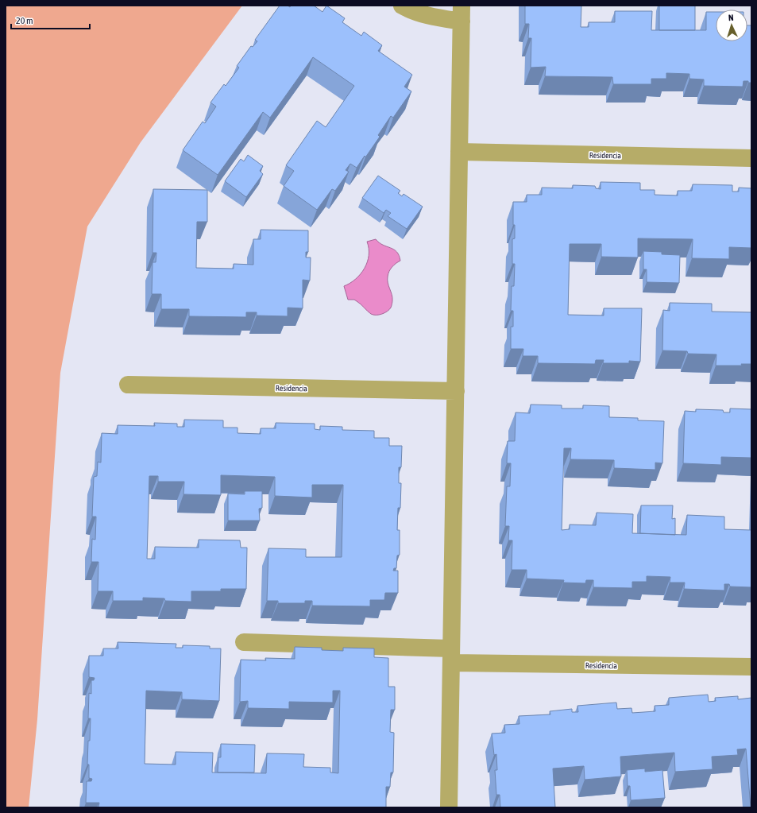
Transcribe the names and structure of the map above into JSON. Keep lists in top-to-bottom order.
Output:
{
  "streets": {
    "street": ["Residencia"]
  },
  "scale_bar": "20 m",
  "north": "top"
}
